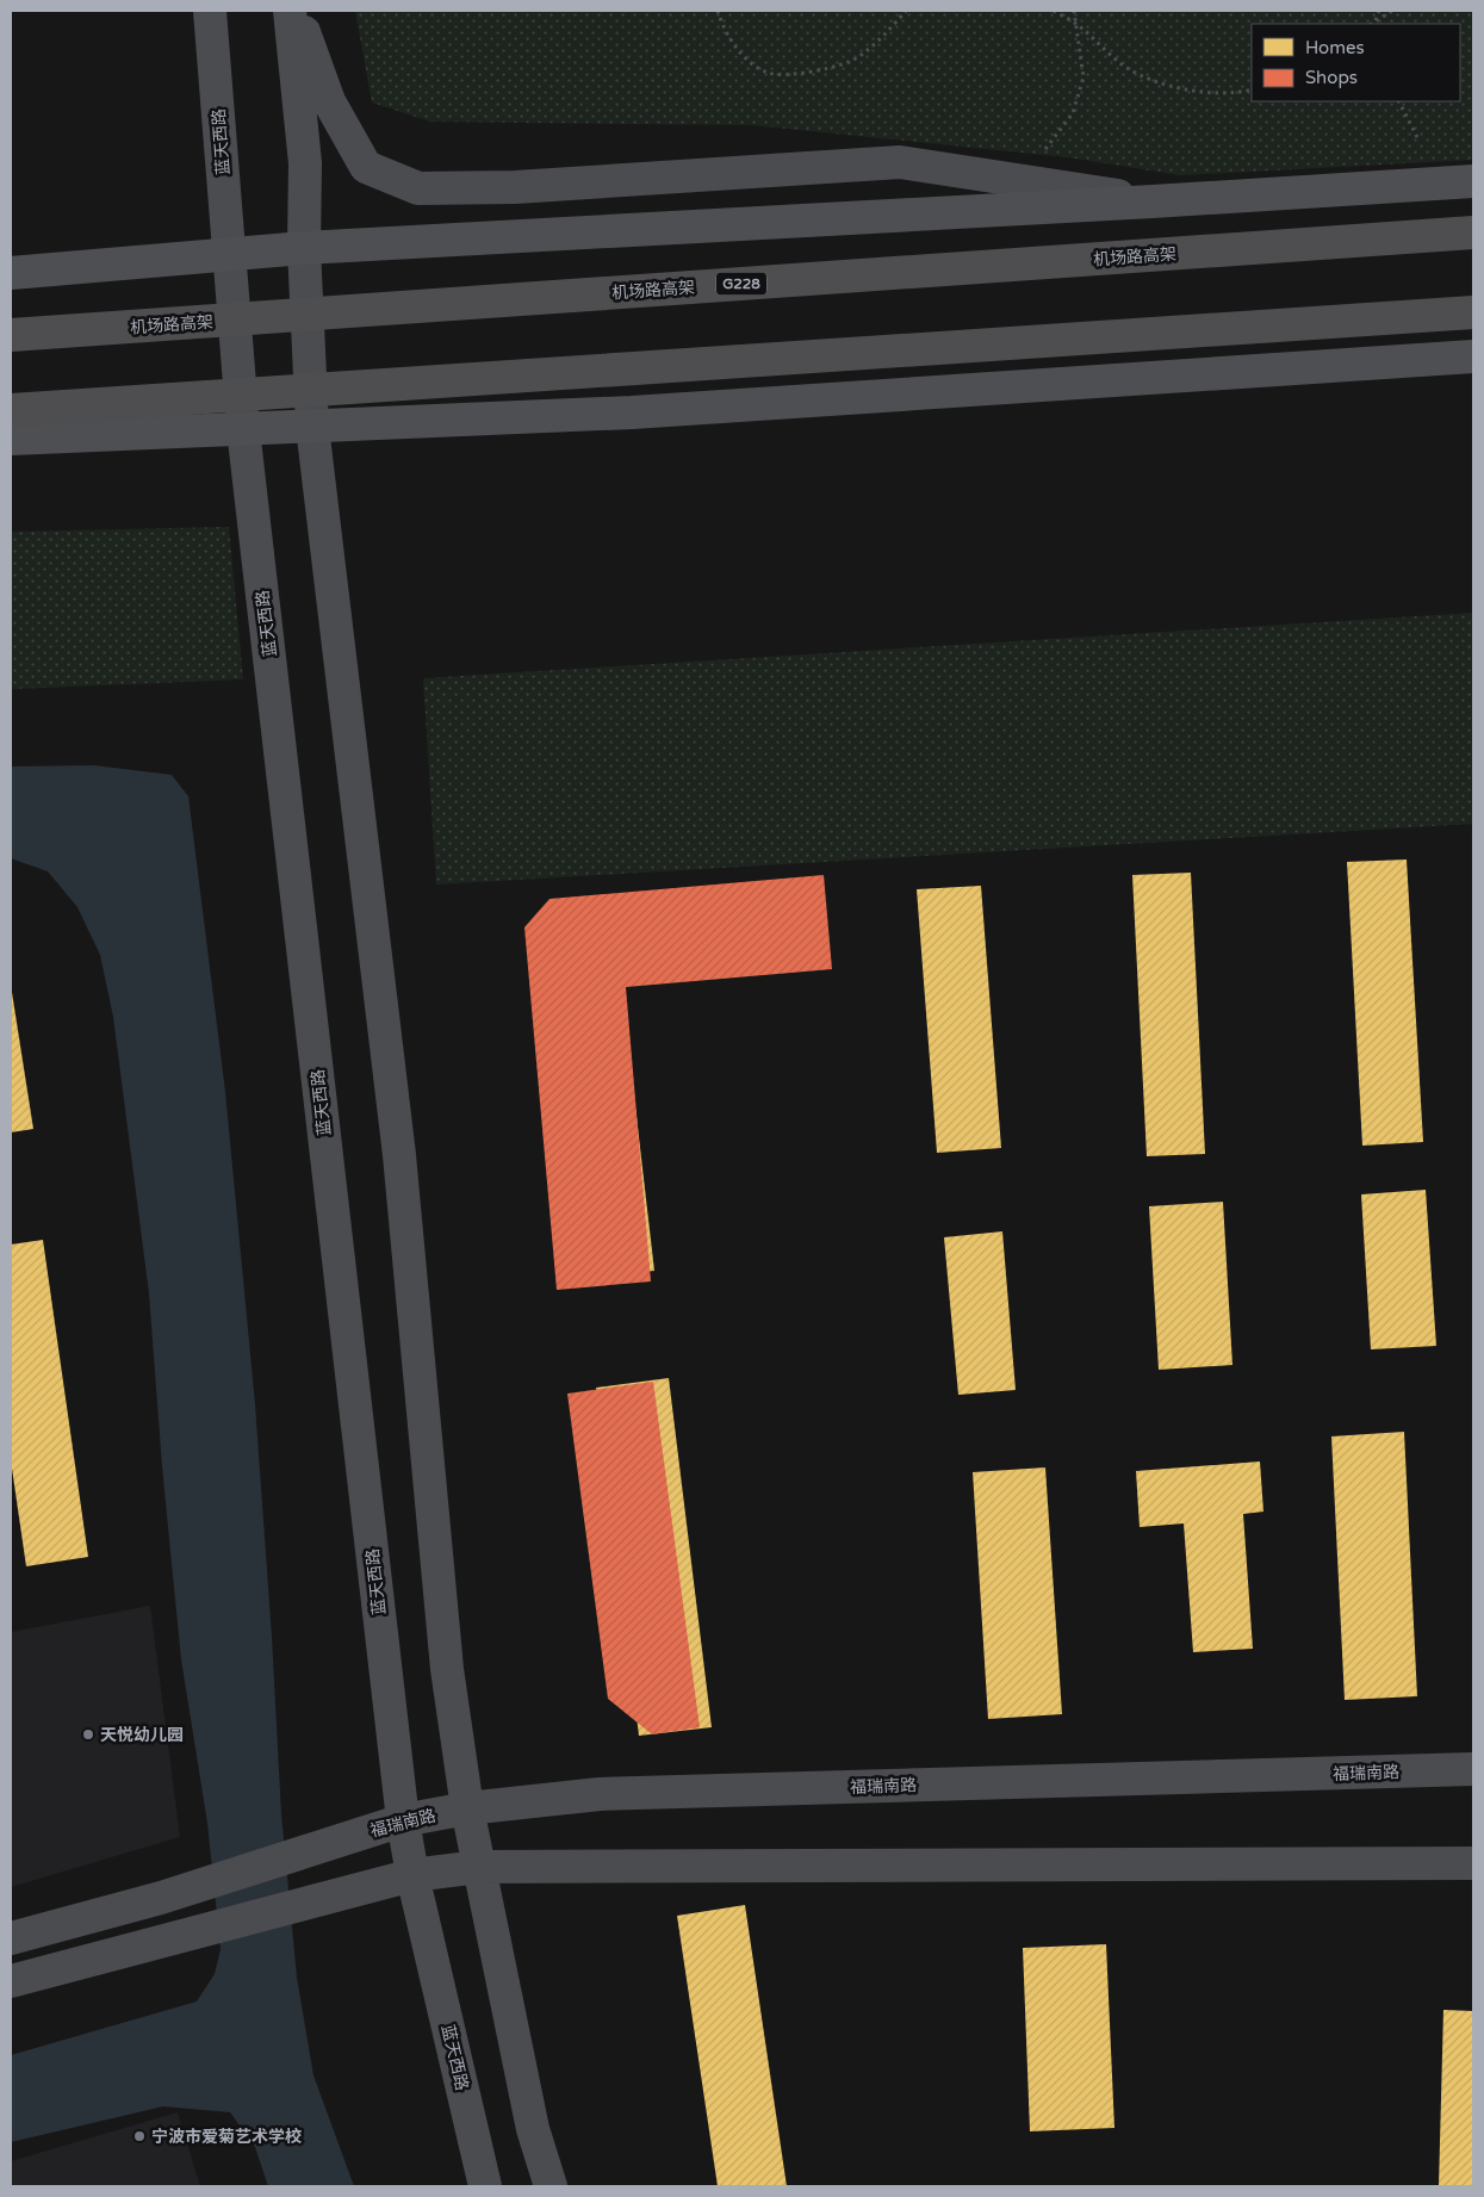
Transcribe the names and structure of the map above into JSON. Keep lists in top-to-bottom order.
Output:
{
  "streets": {
    "highway": ["机场路高架", "G228"],
    "street": ["蓝天西路", "福瑞南路"]
  },
  "crossings": [
    ["蓝天西路", "福瑞南路"]
  ],
  "places": ["天悦幼儿园", "宁波市爱菊艺术学校"],
  "legend": ["Homes", "Shops"]
}
